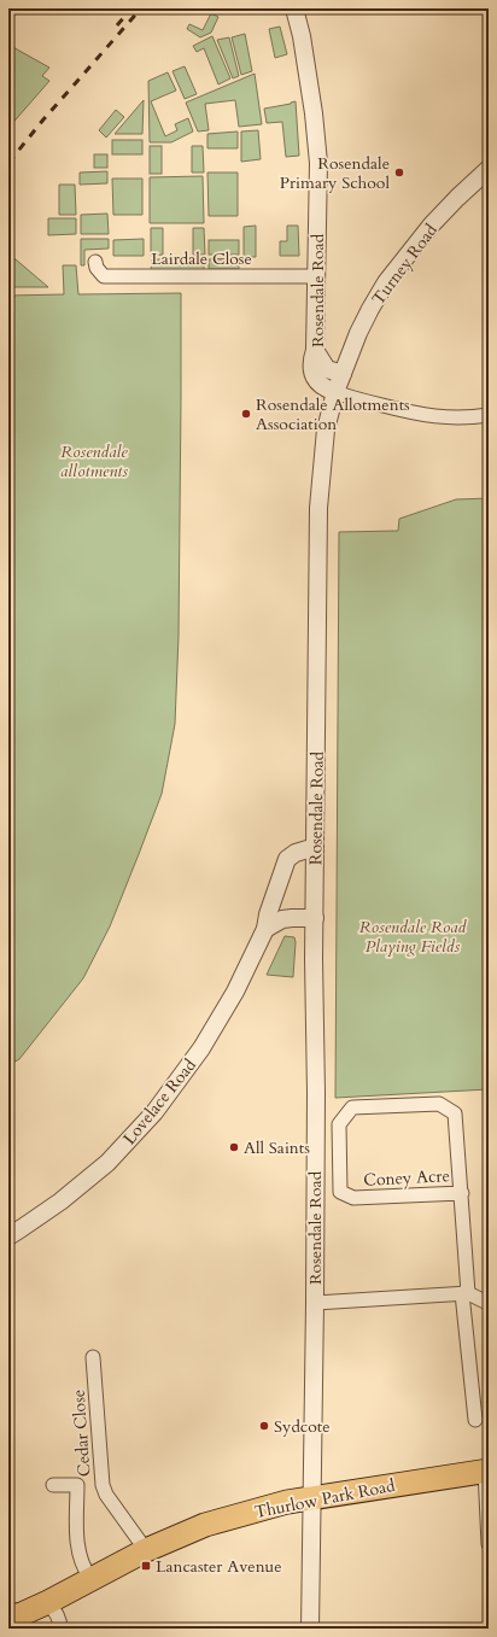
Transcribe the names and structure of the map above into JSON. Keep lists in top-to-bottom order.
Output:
{
  "streets": {
    "highway": ["Thurlow Park Road"],
    "street": [
      "Lairdale Close",
      "Turney Road",
      "Rosendale Road",
      "Lovelace Road",
      "Coney Acre",
      "Cedar Close"
    ]
  },
  "crossings": [
    ["Lairdale Close", "Rosendale Road"],
    ["Turney Road", "Rosendale Road"],
    ["Rosendale Road", "Lovelace Road"],
    ["Rosendale Road", "Thurlow Park Road"],
    ["Cedar Close", "Thurlow Park Road"]
  ],
  "parks": ["Rosendale allotments", "Rosendale Road Playing Fields"],
  "places": {
    "other": [
      "Rosendale Primary School",
      "Rosendale Allotments Association",
      "All Saints",
      "Sydcote"
    ],
    "transit": ["Lancaster Avenue"]
  }
}
